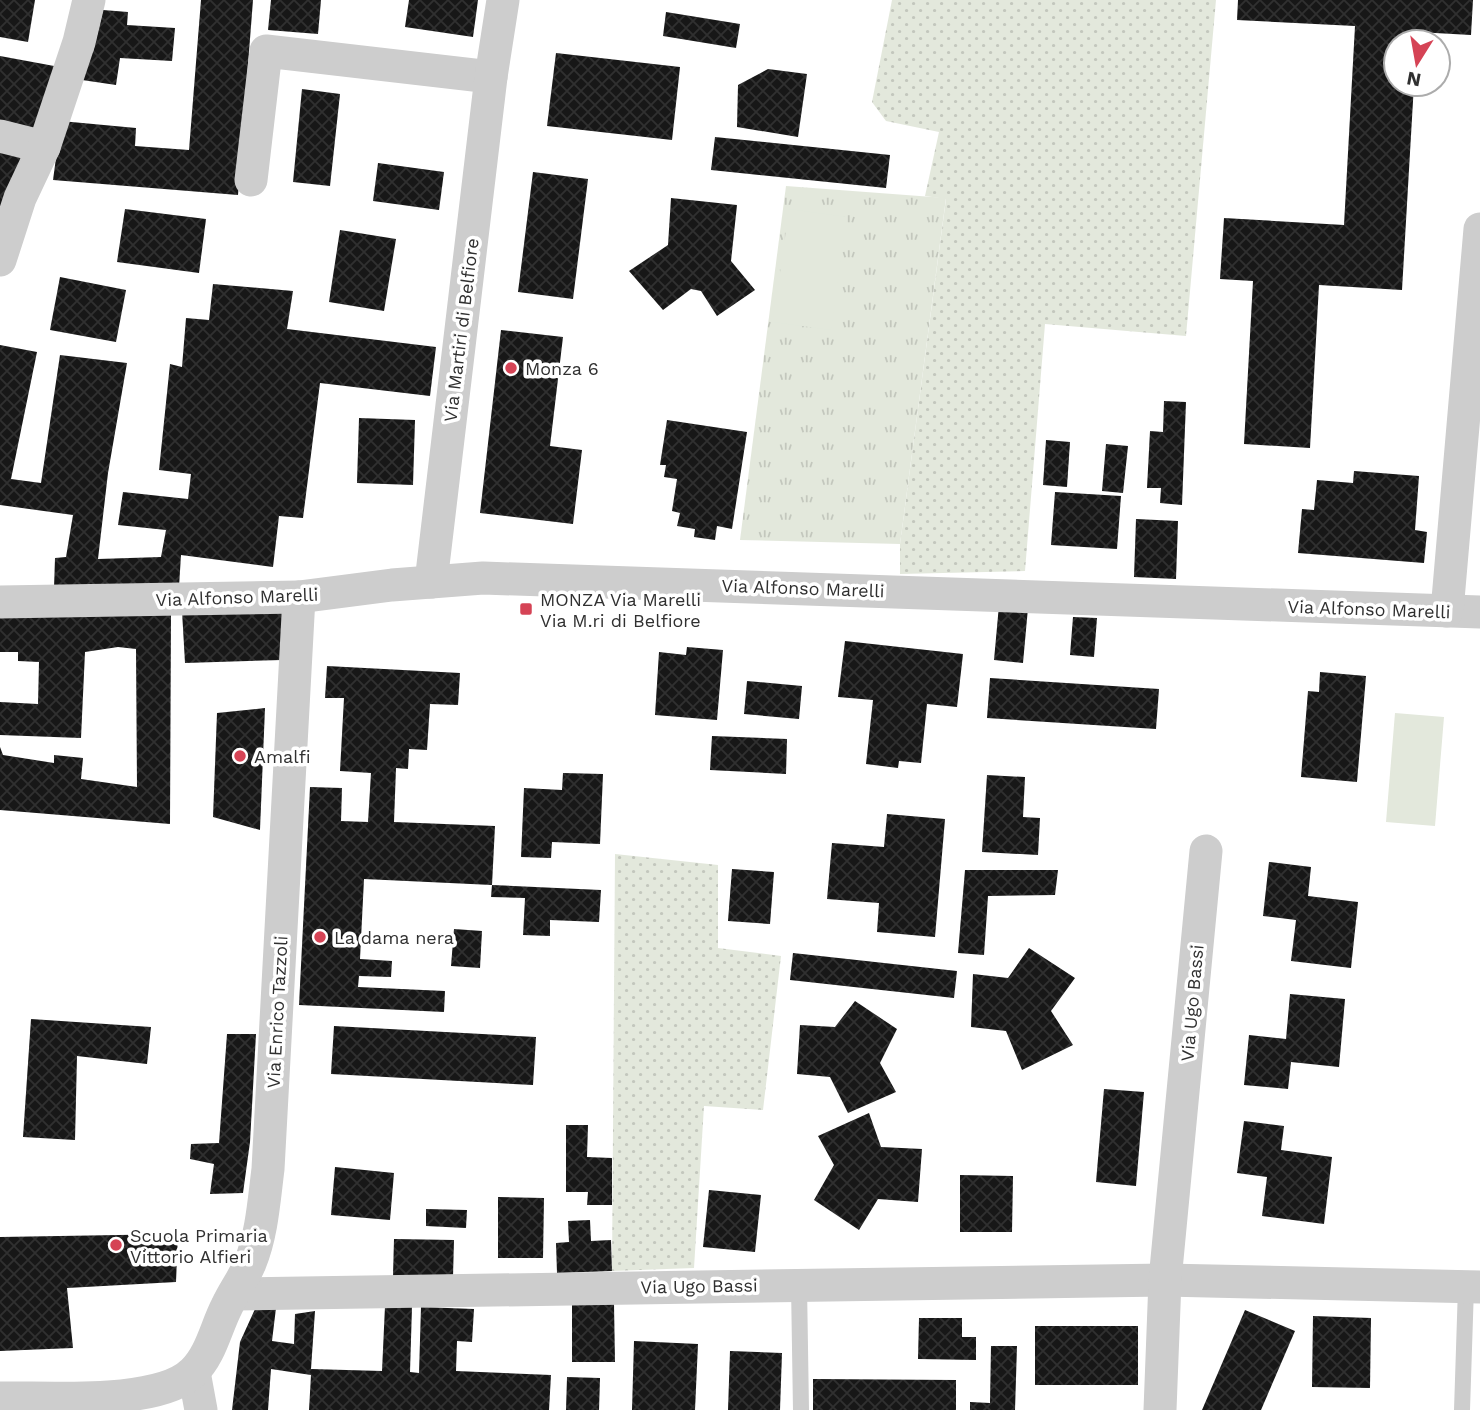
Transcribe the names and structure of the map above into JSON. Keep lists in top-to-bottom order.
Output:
{
  "streets": {
    "street": [
      "Via Martiri di Belfiore",
      "Via Alfonso Marelli",
      "Via Ugo Bassi",
      "Via Enrico Tazzoli"
    ]
  },
  "crossings": [
    ["Via Martiri di Belfiore", "Via Alfonso Marelli"],
    ["Via Alfonso Marelli", "Via Enrico Tazzoli"],
    ["Via Ugo Bassi", "Via Enrico Tazzoli"]
  ],
  "places": {
    "other": [
      "Monza 6",
      "Amalfi",
      "La dama nera",
      "Scuola Primaria Vittorio Alfieri"
    ],
    "transit": ["MONZA Via Marelli Via M.ri di Belfiore"]
  },
  "north": "bottom"
}
